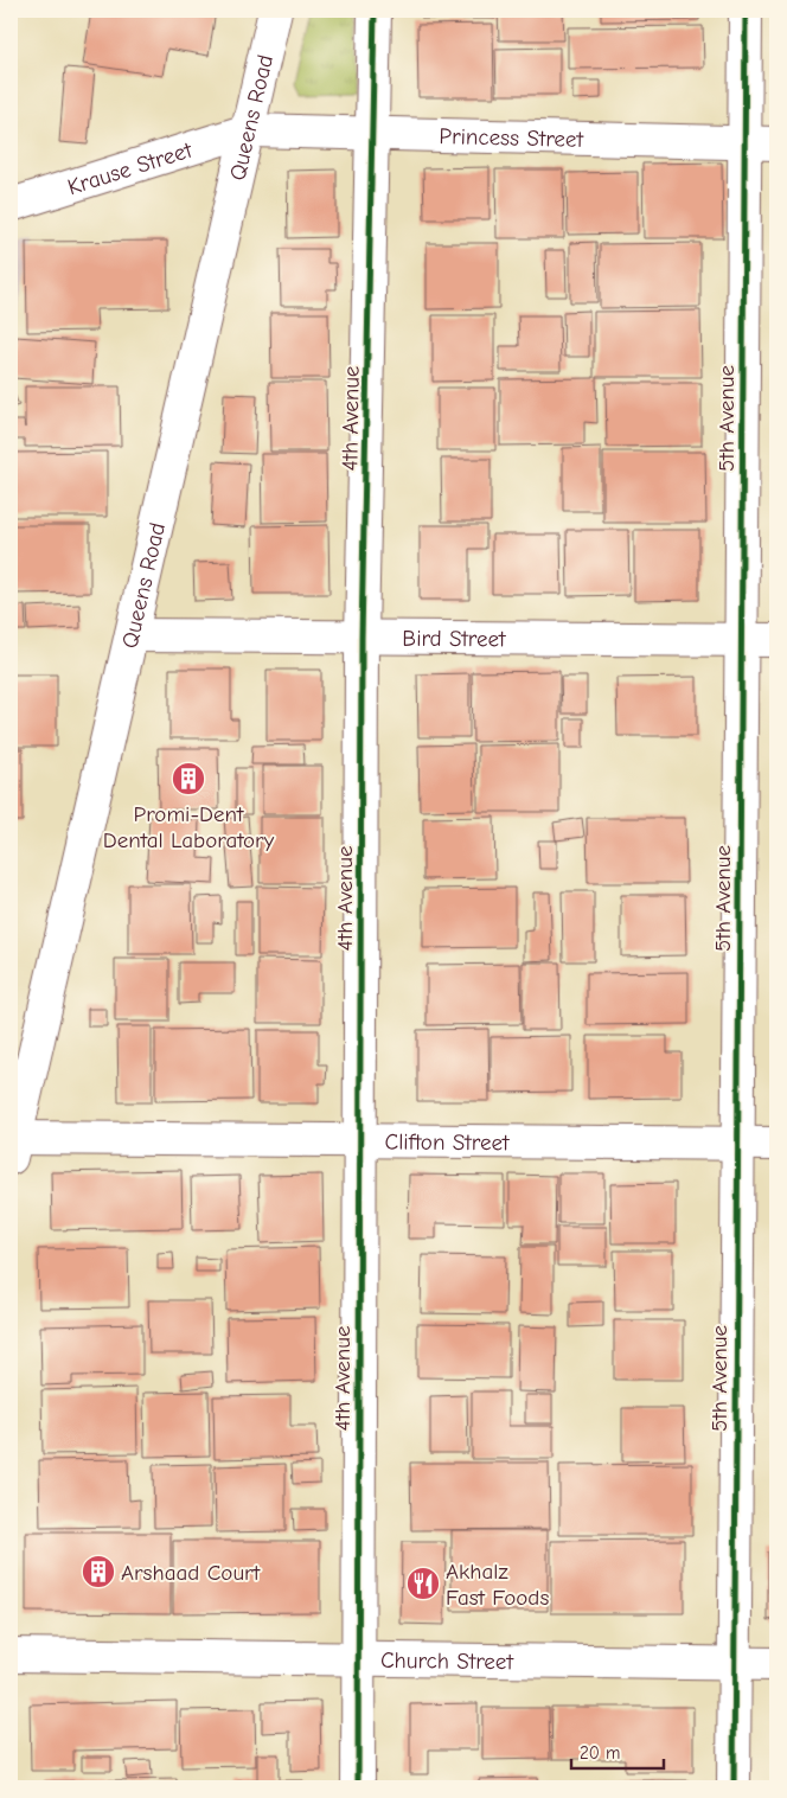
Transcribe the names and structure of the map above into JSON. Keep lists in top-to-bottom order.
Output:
{
  "streets": {
    "street": [
      "Queens Road",
      "Princess Street",
      "Krause Street",
      "4th Avenue",
      "5th Avenue",
      "Bird Street",
      "Clifton Street",
      "Church Street"
    ]
  },
  "crossings": [
    ["Queens Road", "Princess Street"],
    ["Queens Road", "Krause Street"],
    ["Queens Road", "Bird Street"],
    ["Queens Road", "Clifton Street"],
    ["Princess Street", "Krause Street"],
    ["Princess Street", "4th Avenue"],
    ["Princess Street", "5th Avenue"],
    ["4th Avenue", "Bird Street"],
    ["4th Avenue", "Clifton Street"],
    ["4th Avenue", "Church Street"],
    ["5th Avenue", "Bird Street"],
    ["5th Avenue", "Clifton Street"],
    ["5th Avenue", "Church Street"]
  ],
  "places": {
    "building": ["Promi-Dent Dental Laboratory", "Arshaad Court"],
    "restaurant": ["Akhalz Fast Foods"]
  },
  "scale_bar": "20 m"
}
